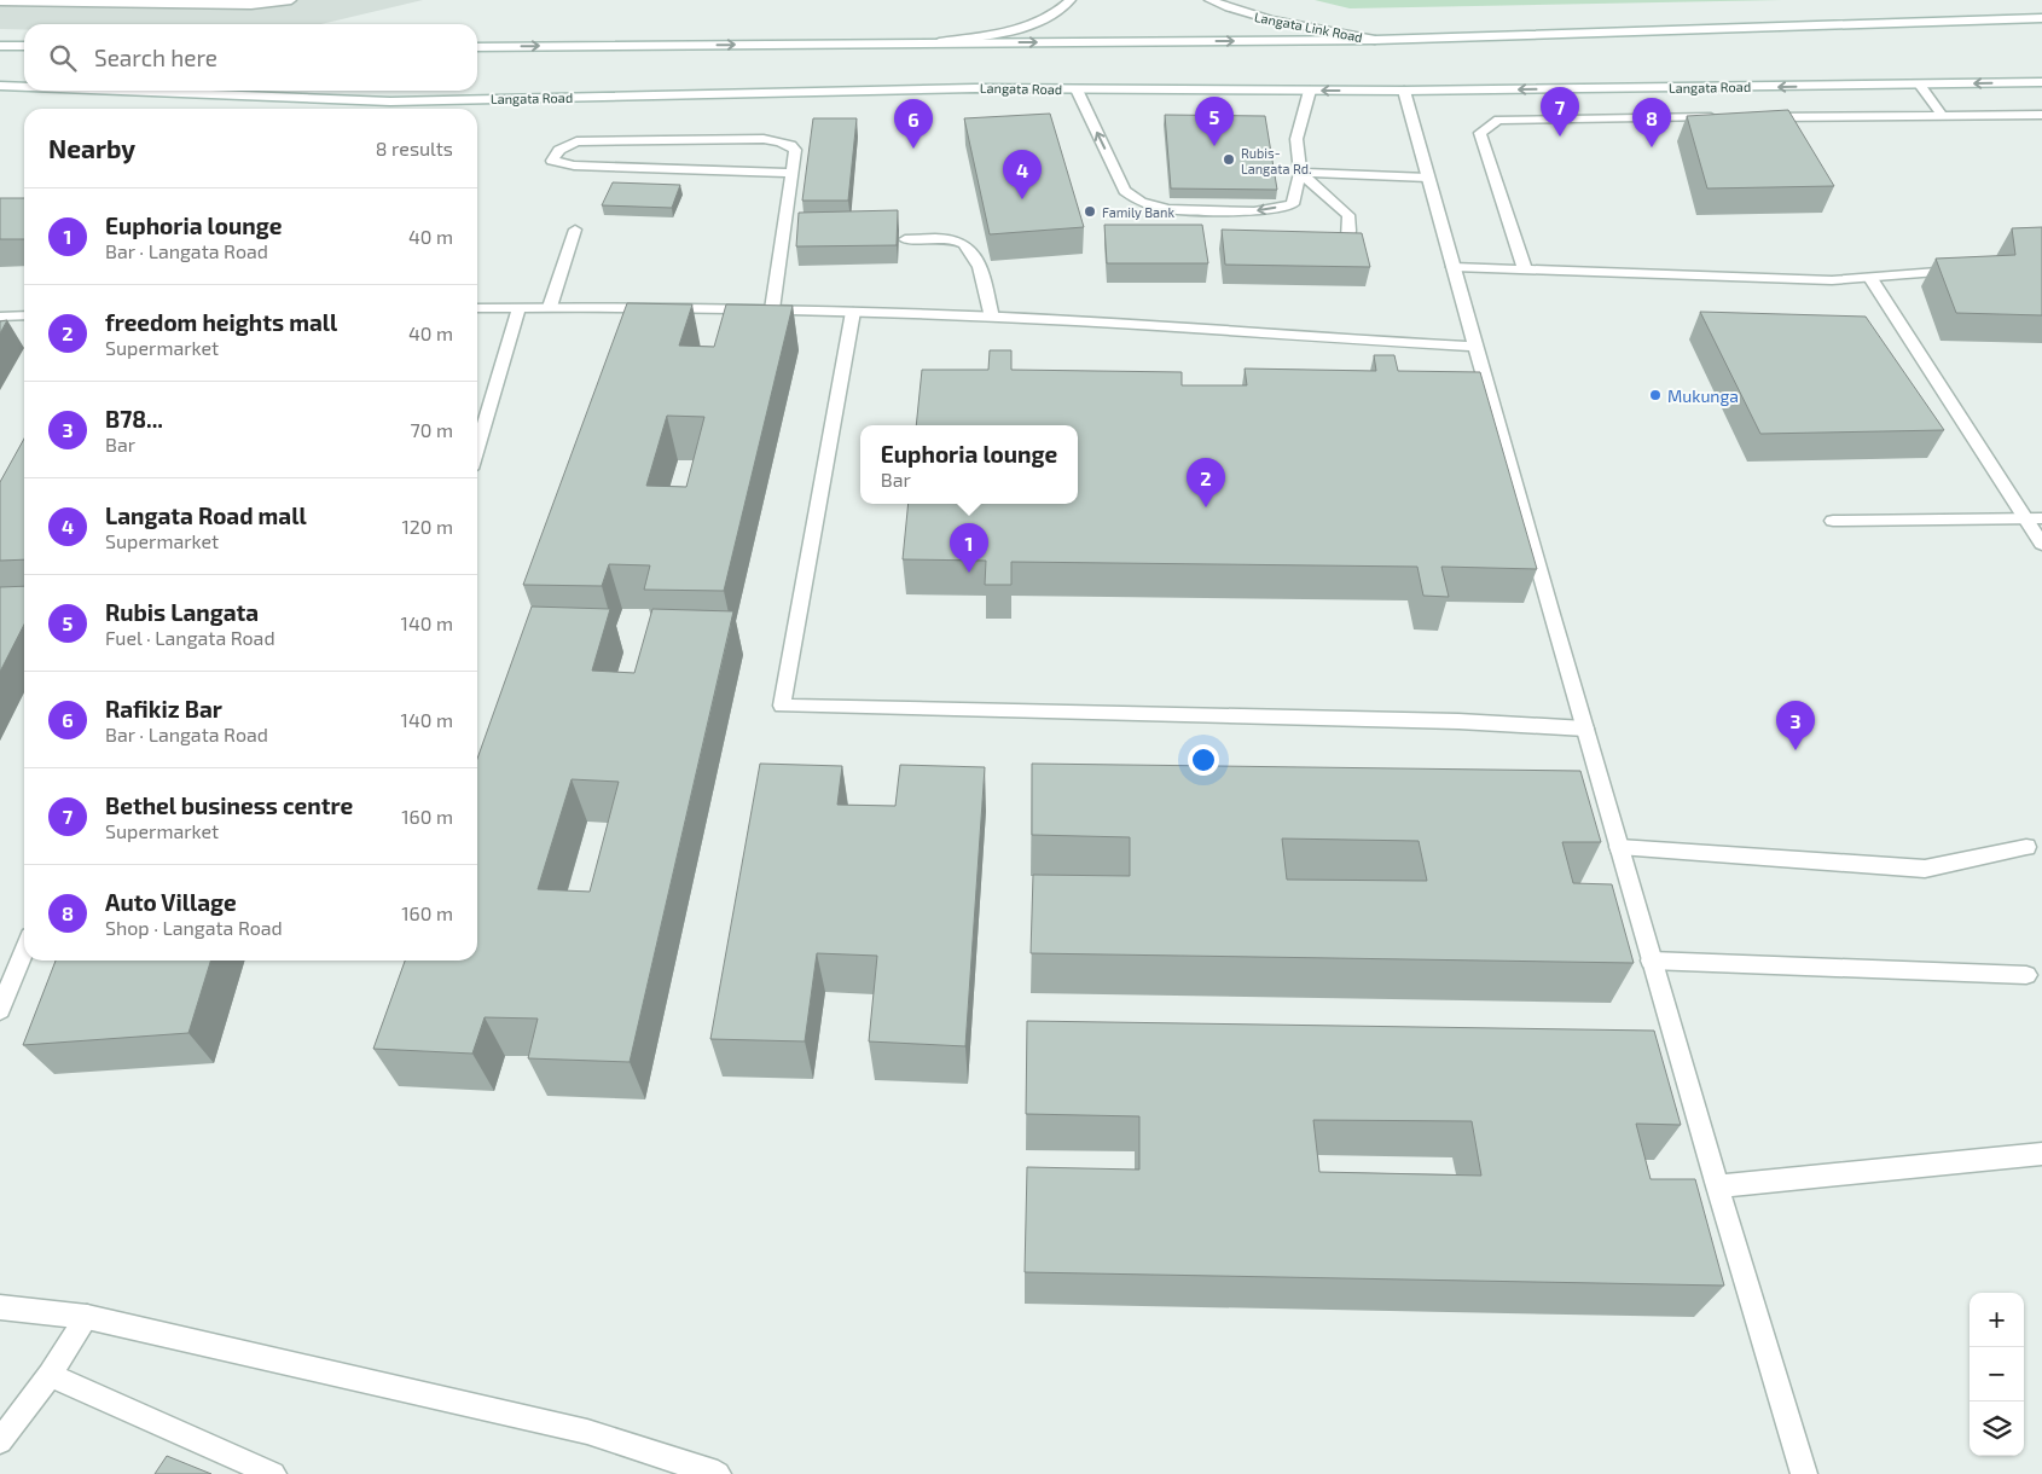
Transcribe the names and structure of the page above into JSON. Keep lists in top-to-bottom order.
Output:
{
  "streets": {
    "street": ["Langata Link Road", "Langata Road"]
  },
  "places": ["Rubis- Langata Rd.", "Family Bank", "Mukunga"],
  "page": {
    "search": "Search here",
    "pins": [
      "7",
      "5",
      "8",
      "6",
      "4",
      "2",
      "1",
      "3"
    ],
    "heading": ["Nearby", "8 results"],
    "list": [
      {
        "mark": "1",
        "name": "Euphoria lounge",
        "note": "Bar · Langata Road",
        "value": "40 m"
      },
      {
        "mark": "2",
        "name": "freedom heights mall",
        "note": "Supermarket",
        "value": "40 m"
      },
      {
        "mark": "3",
        "name": "B78...",
        "note": "Bar",
        "value": "70 m"
      },
      {
        "mark": "4",
        "name": "Langata Road mall",
        "note": "Supermarket",
        "value": "120 m"
      },
      {
        "mark": "5",
        "name": "Rubis Langata",
        "note": "Fuel · Langata Road",
        "value": "140 m"
      },
      {
        "mark": "6",
        "name": "Rafikiz Bar",
        "note": "Bar · Langata Road",
        "value": "140 m"
      },
      {
        "mark": "7",
        "name": "Bethel business centre",
        "note": "Supermarket",
        "value": "160 m"
      },
      {
        "mark": "8",
        "name": "Auto Village",
        "note": "Shop · Langata Road",
        "value": "160 m"
      }
    ],
    "popup": ["Euphoria lounge", "Bar"],
    "map_buttons": ["+", "−"]
  }
}
